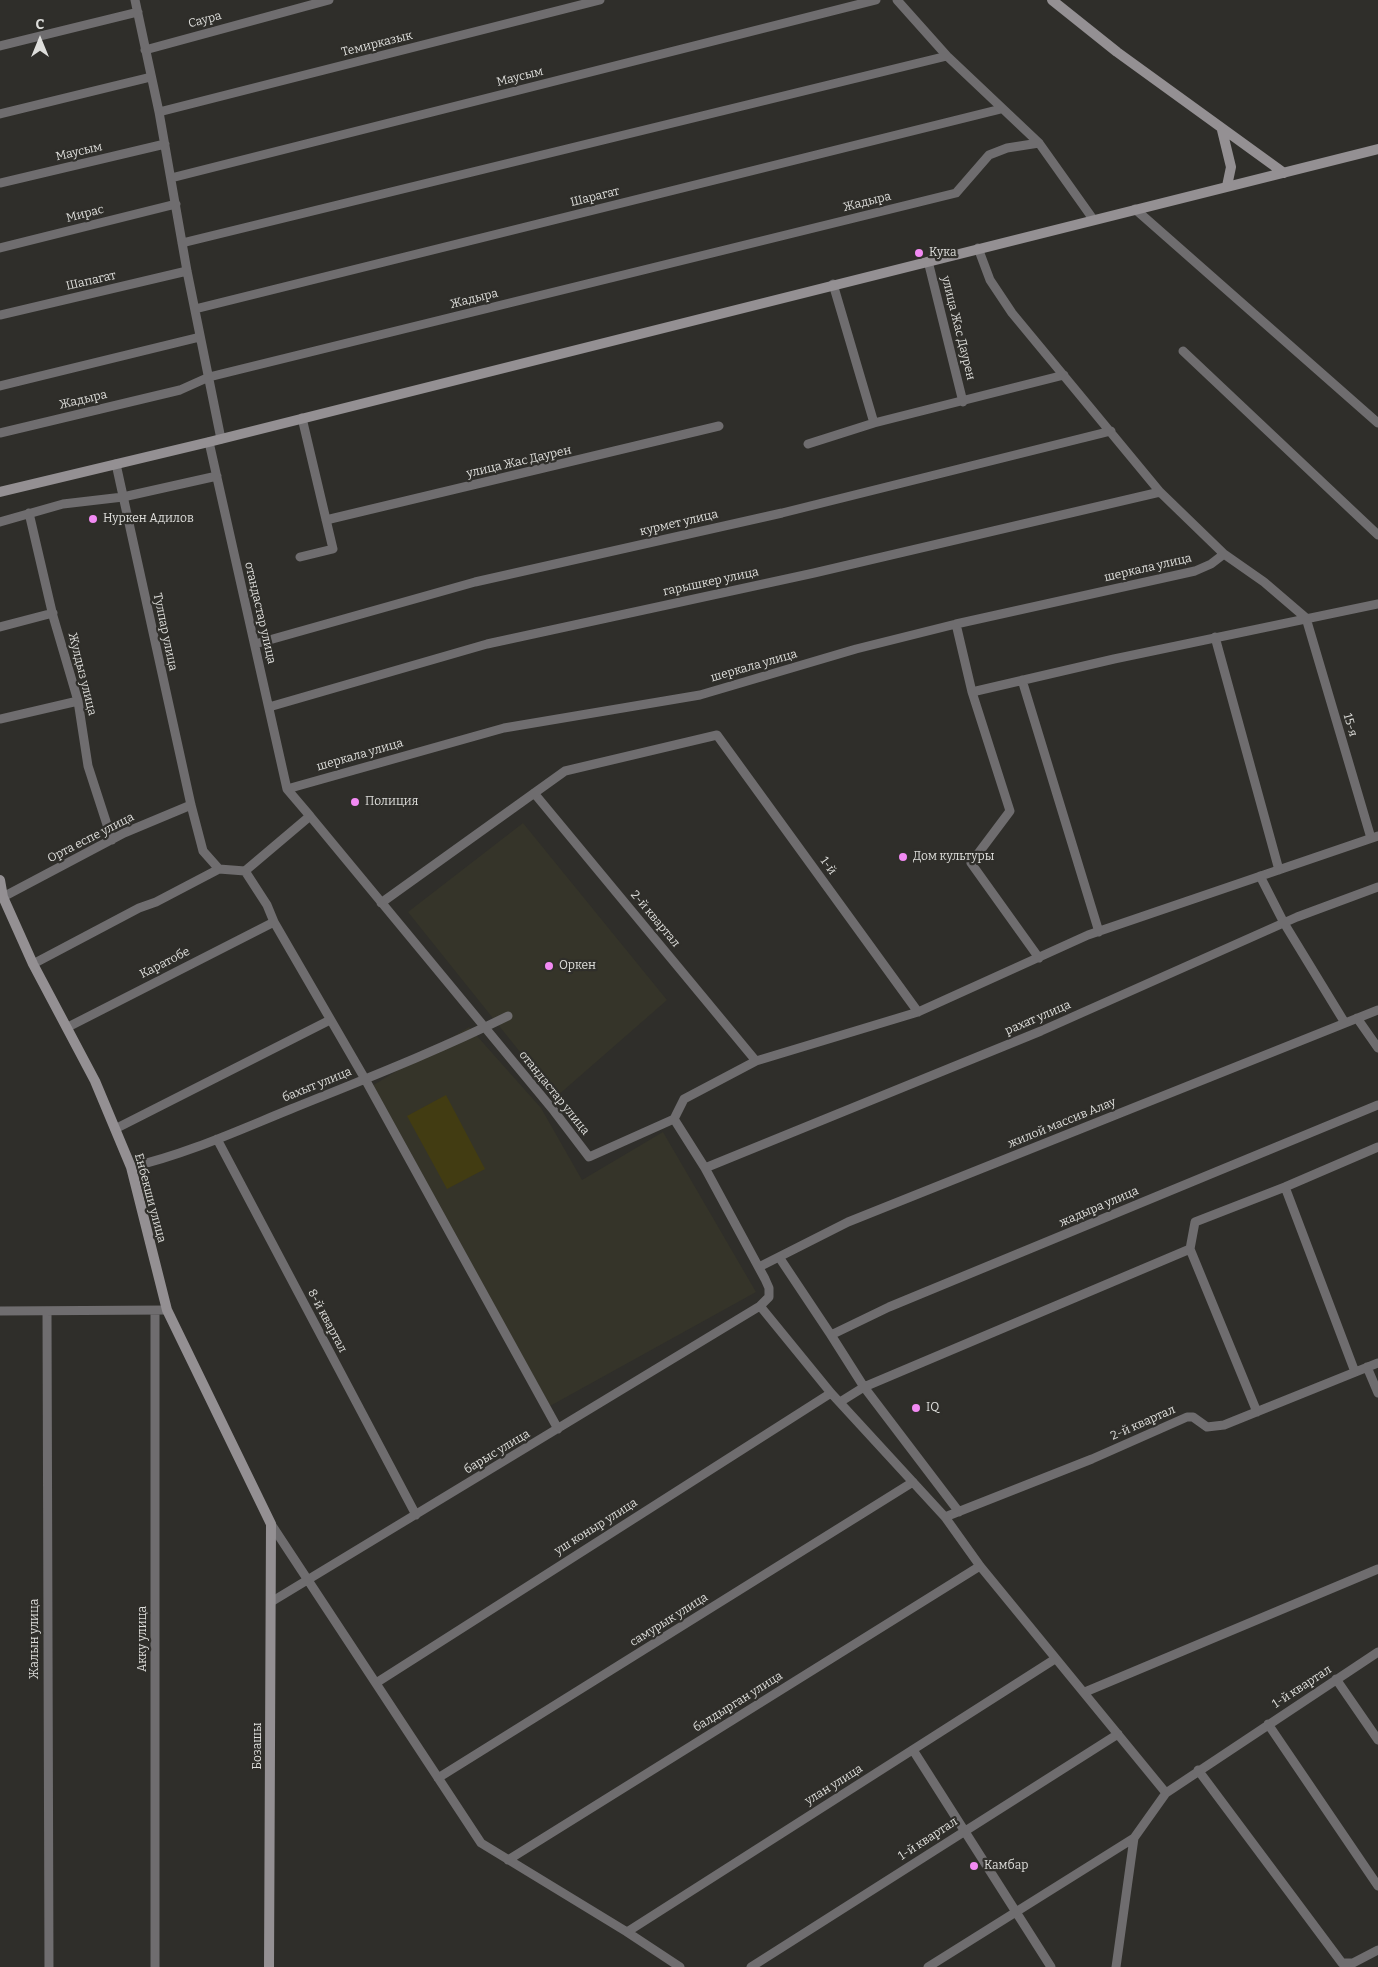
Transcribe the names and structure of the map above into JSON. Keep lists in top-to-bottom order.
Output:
{
  "streets": {
    "main road": ["Енбекши улица", "Бозашы"],
    "street": [
      "Саура",
      "Темирказык",
      "Маусым",
      "Шарагат",
      "Жадыра",
      "Мирас",
      "Шапагат",
      "улица Жас Даурен",
      "курмет улица",
      "шеркала улица",
      "гарышкер улица",
      "отандастар улица",
      "Тулпар улица",
      "Жулдыз улица",
      "15-я",
      "Орта еспе улица",
      "1-й",
      "2-й квартал",
      "Каратобе",
      "рахат улица",
      "бахыт улица",
      "жилой массив Алау",
      "жадыра улица",
      "8-й квартал",
      "барыс улица",
      "уш коныр улица",
      "самурык улица",
      "Жалын улица",
      "Акку улица",
      "1-й квартал",
      "балдырган улица",
      "улан улица"
    ]
  },
  "crossings": [
    ["курмет улица", "отандастар улица"],
    ["шеркала улица", "отандастар улица"],
    ["гарышкер улица", "отандастар улица"],
    ["отандастар улица", "бахыт улица"],
    ["Тулпар улица", "Орта еспе улица"],
    ["Жулдыз улица", "Орта еспе улица"],
    ["Орта еспе улица", "Енбекши улица"],
    ["1-й", "2-й квартал"],
    ["Каратобе", "Енбекши улица"],
    ["бахыт улица", "Енбекши улица"],
    ["бахыт улица", "8-й квартал"],
    ["Енбекши улица", "Бозашы"],
    ["8-й квартал", "барыс улица"],
    ["барыс улица", "Бозашы"]
  ],
  "places": [
    "Кука",
    "Нуркен Адилов",
    "Полиция",
    "Дом культуры",
    "Оркен",
    "IQ",
    "Камбар"
  ],
  "north": "top"
}
